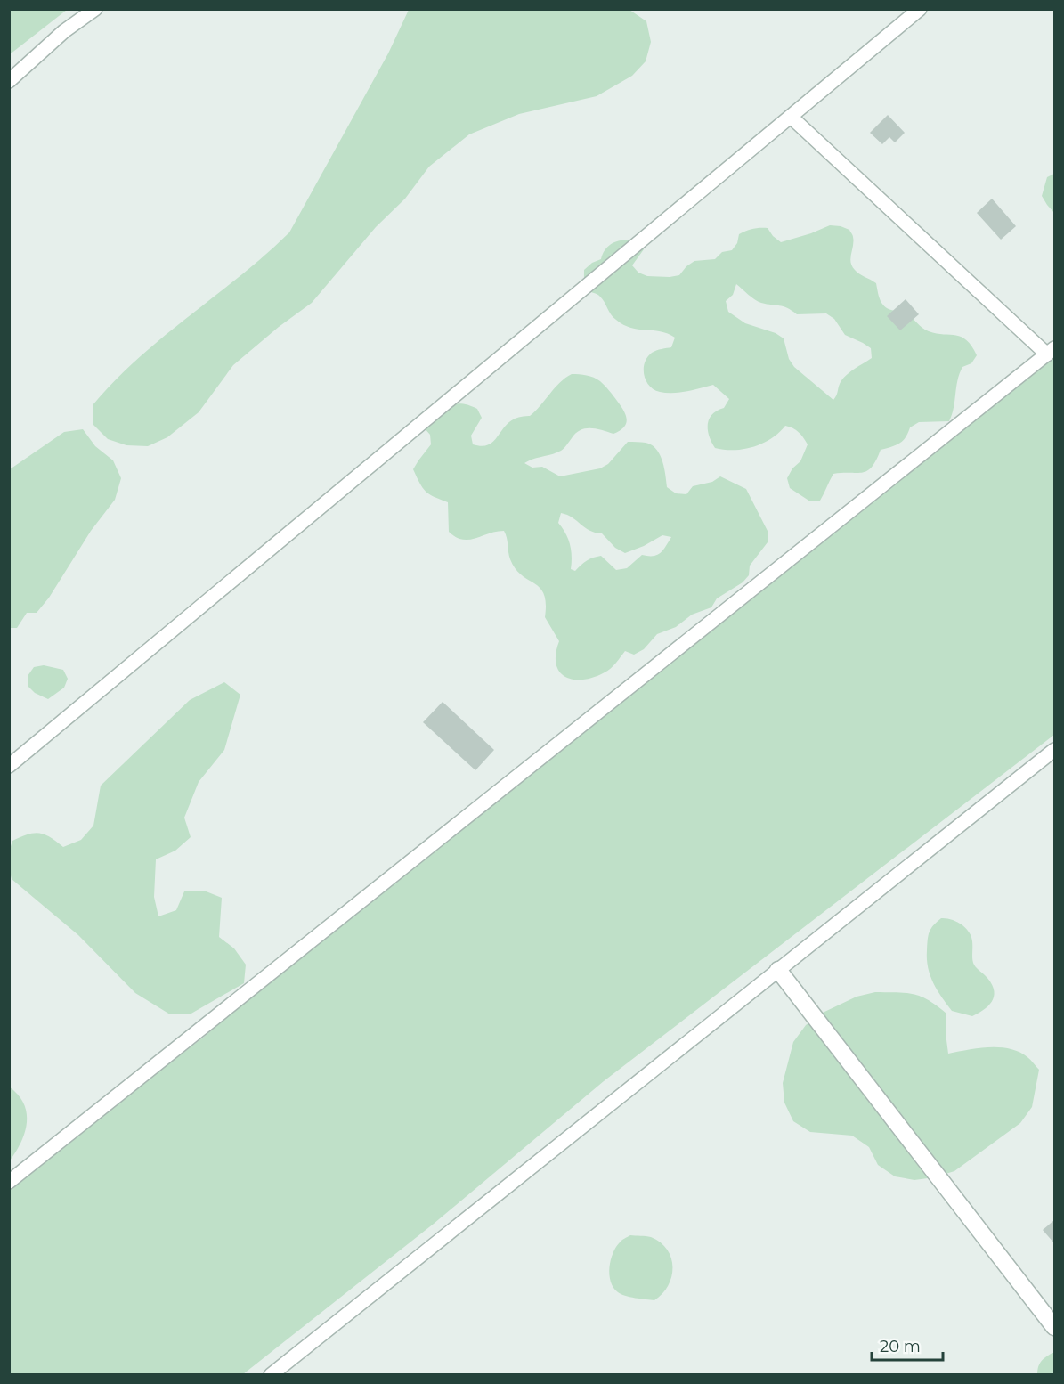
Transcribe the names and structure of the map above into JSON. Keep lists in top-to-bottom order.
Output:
{
  "scale_bar": "20 m"
}
